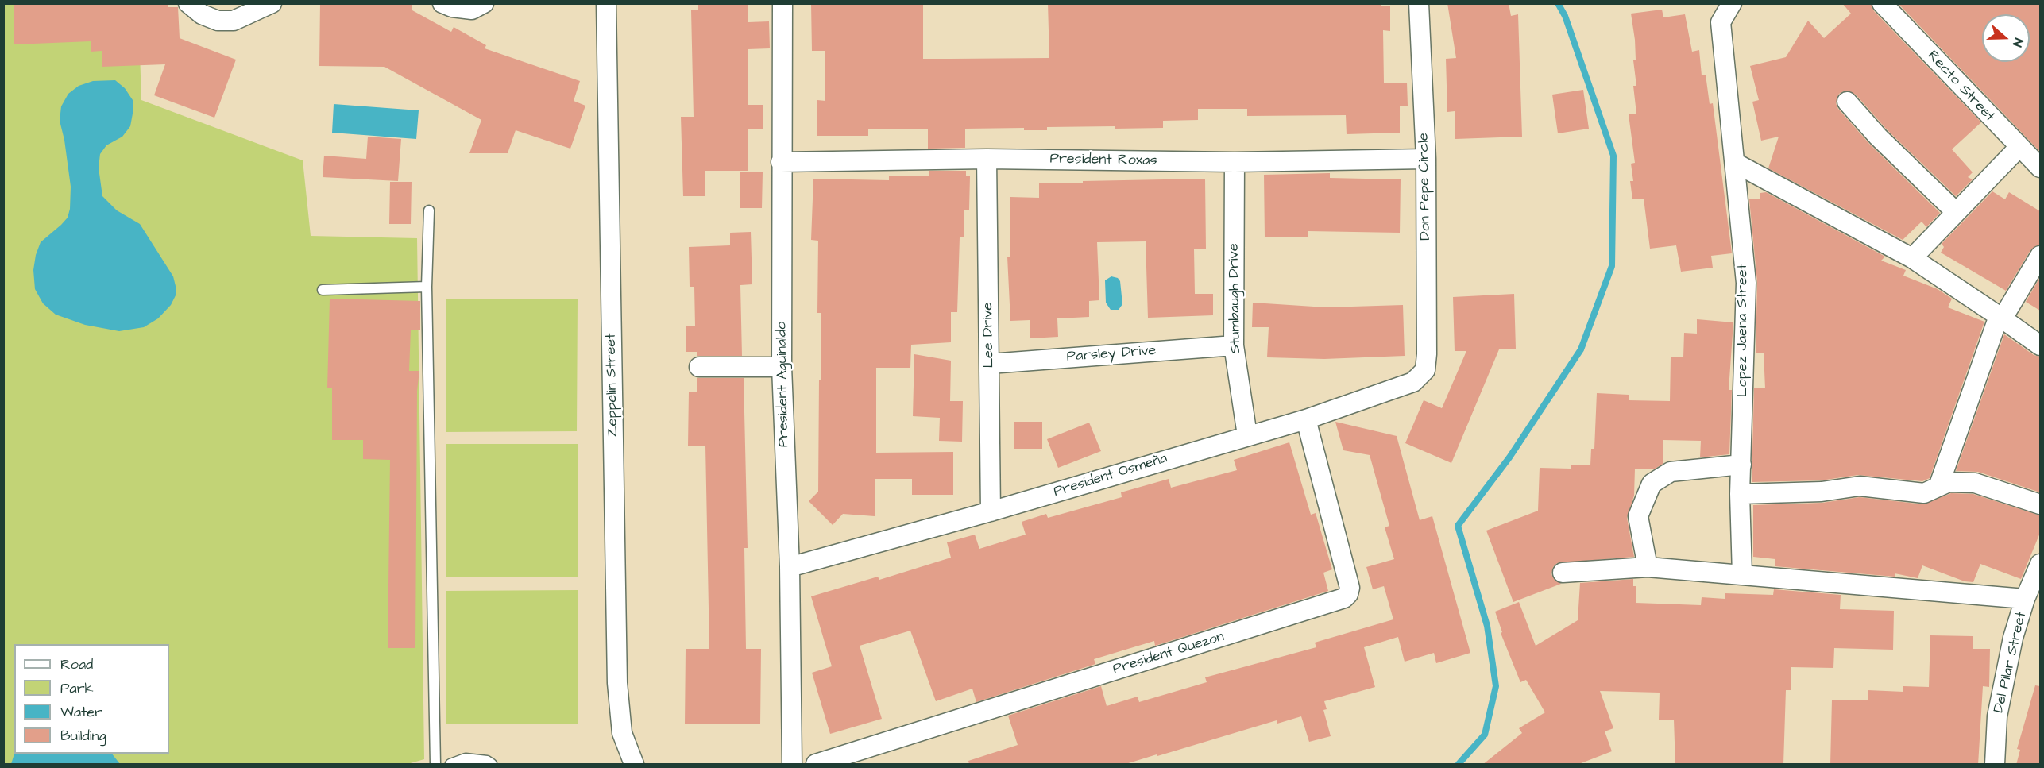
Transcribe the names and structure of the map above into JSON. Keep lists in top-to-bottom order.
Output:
{
  "streets": {
    "street": [
      "Recto Street",
      "President Roxas",
      "Don Pepe Circle",
      "Stumbaugh Drive",
      "Lopez Jaena Street",
      "Lee Drive",
      "Parsley Drive",
      "President Aguinaldo",
      "Zeppelin Street",
      "President Osmeña",
      "President Quezon",
      "Del Pilar Street"
    ]
  },
  "crossings": [
    ["President Roxas", "Don Pepe Circle"],
    ["President Roxas", "Stumbaugh Drive"],
    ["President Roxas", "Lee Drive"],
    ["President Roxas", "President Aguinaldo"],
    ["Don Pepe Circle", "President Osmeña"],
    ["Stumbaugh Drive", "Parsley Drive"],
    ["Stumbaugh Drive", "President Osmeña"],
    ["Lee Drive", "Parsley Drive"],
    ["Lee Drive", "President Osmeña"],
    ["President Aguinaldo", "President Osmeña"],
    ["President Osmeña", "President Quezon"]
  ],
  "legend": [
    "Road",
    "Park",
    "Water",
    "Building"
  ],
  "north": "right"
}
